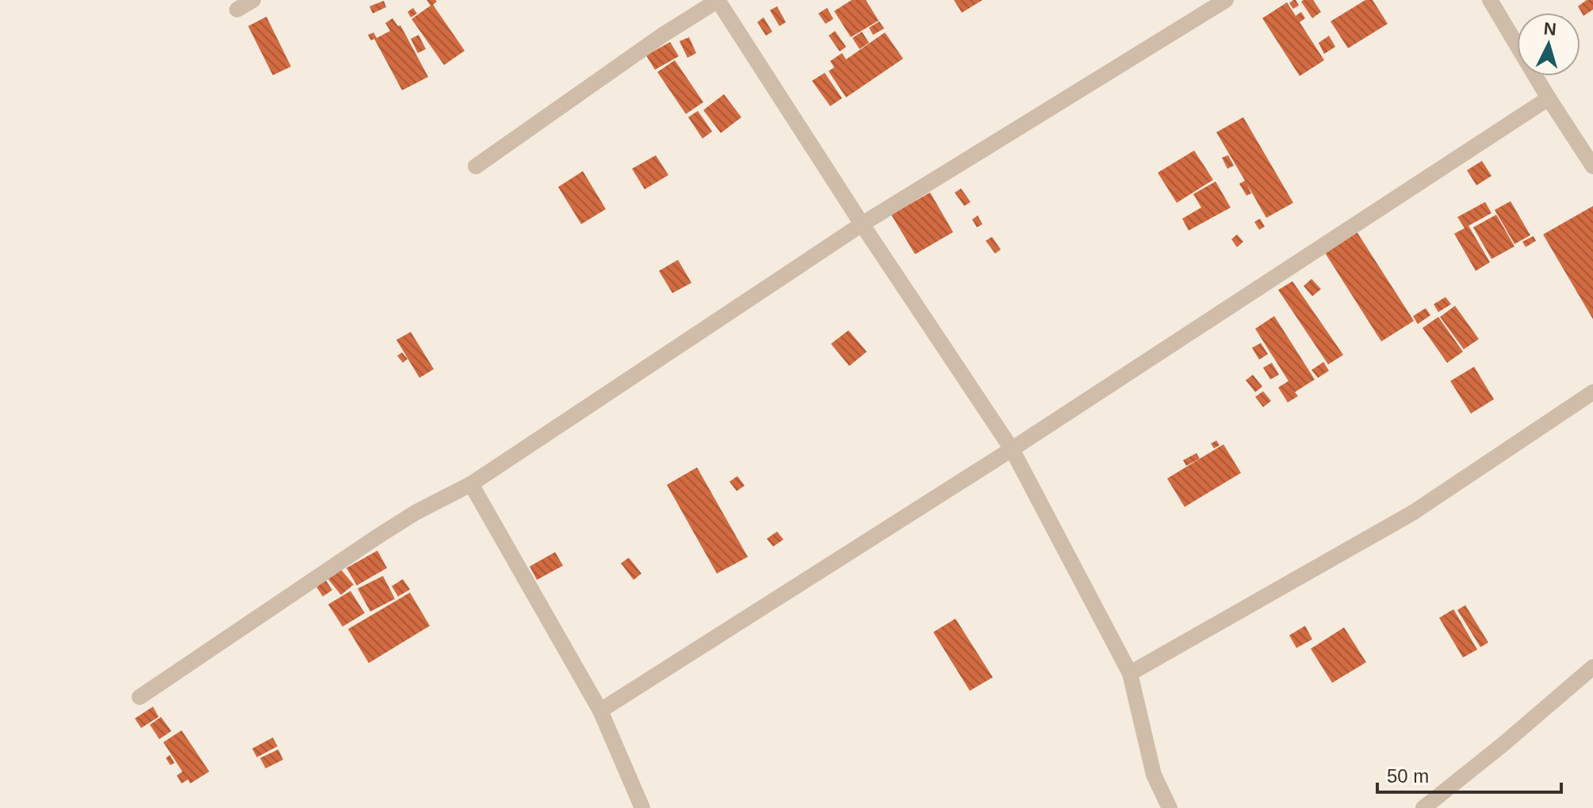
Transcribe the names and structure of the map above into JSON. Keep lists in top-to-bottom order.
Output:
{
  "scale_bar": "50 m",
  "north": "top"
}
